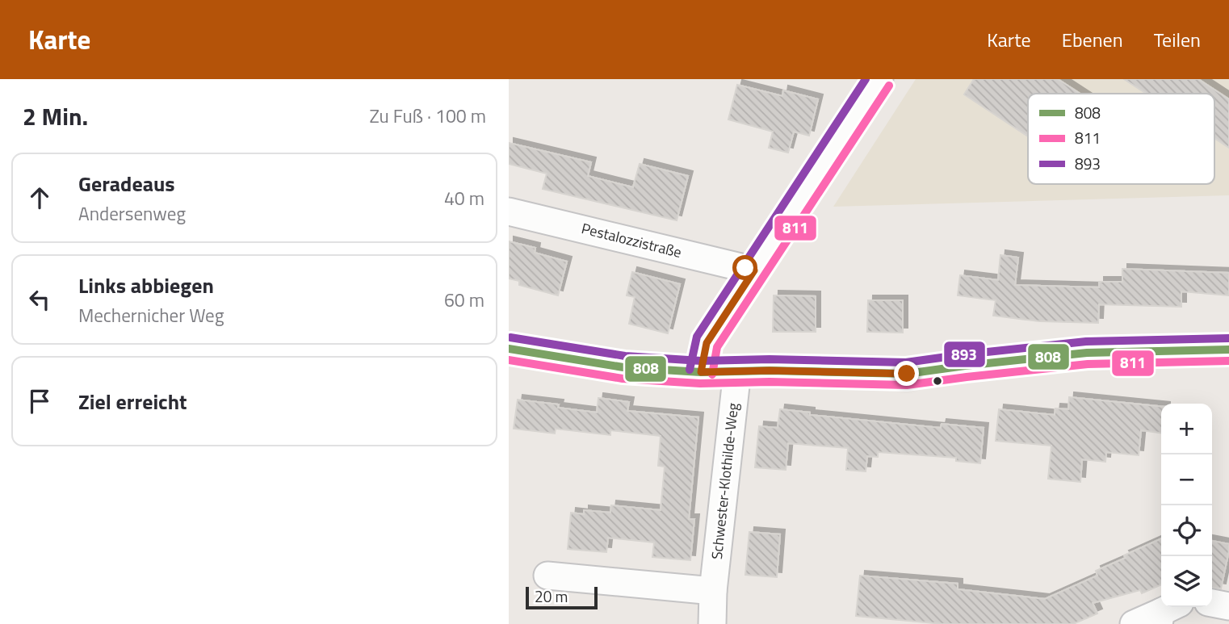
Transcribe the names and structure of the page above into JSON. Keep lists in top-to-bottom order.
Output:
{
  "streets": {
    "street": ["Pestalozzistraße", "Schwester-Klothilde-Weg"]
  },
  "lines": ["transit line 893", "transit line 811", "transit line 808"],
  "legend": ["808", "811", "893"],
  "scale_bar": "20 m",
  "page": {
    "header": "Karte",
    "nav": ["Karte", "Ebenen", "Teilen"],
    "heading": ["2 Min.", "Zu Fuß · 100 m"],
    "list": [
      ["Geradeaus", "Andersenweg", "40 m"],
      ["Links abbiegen", "Mechernicher Weg", "60 m"],
      "Ziel erreicht"
    ],
    "map_buttons": ["+", "−"],
    "scale": "20 m"
  }
}
